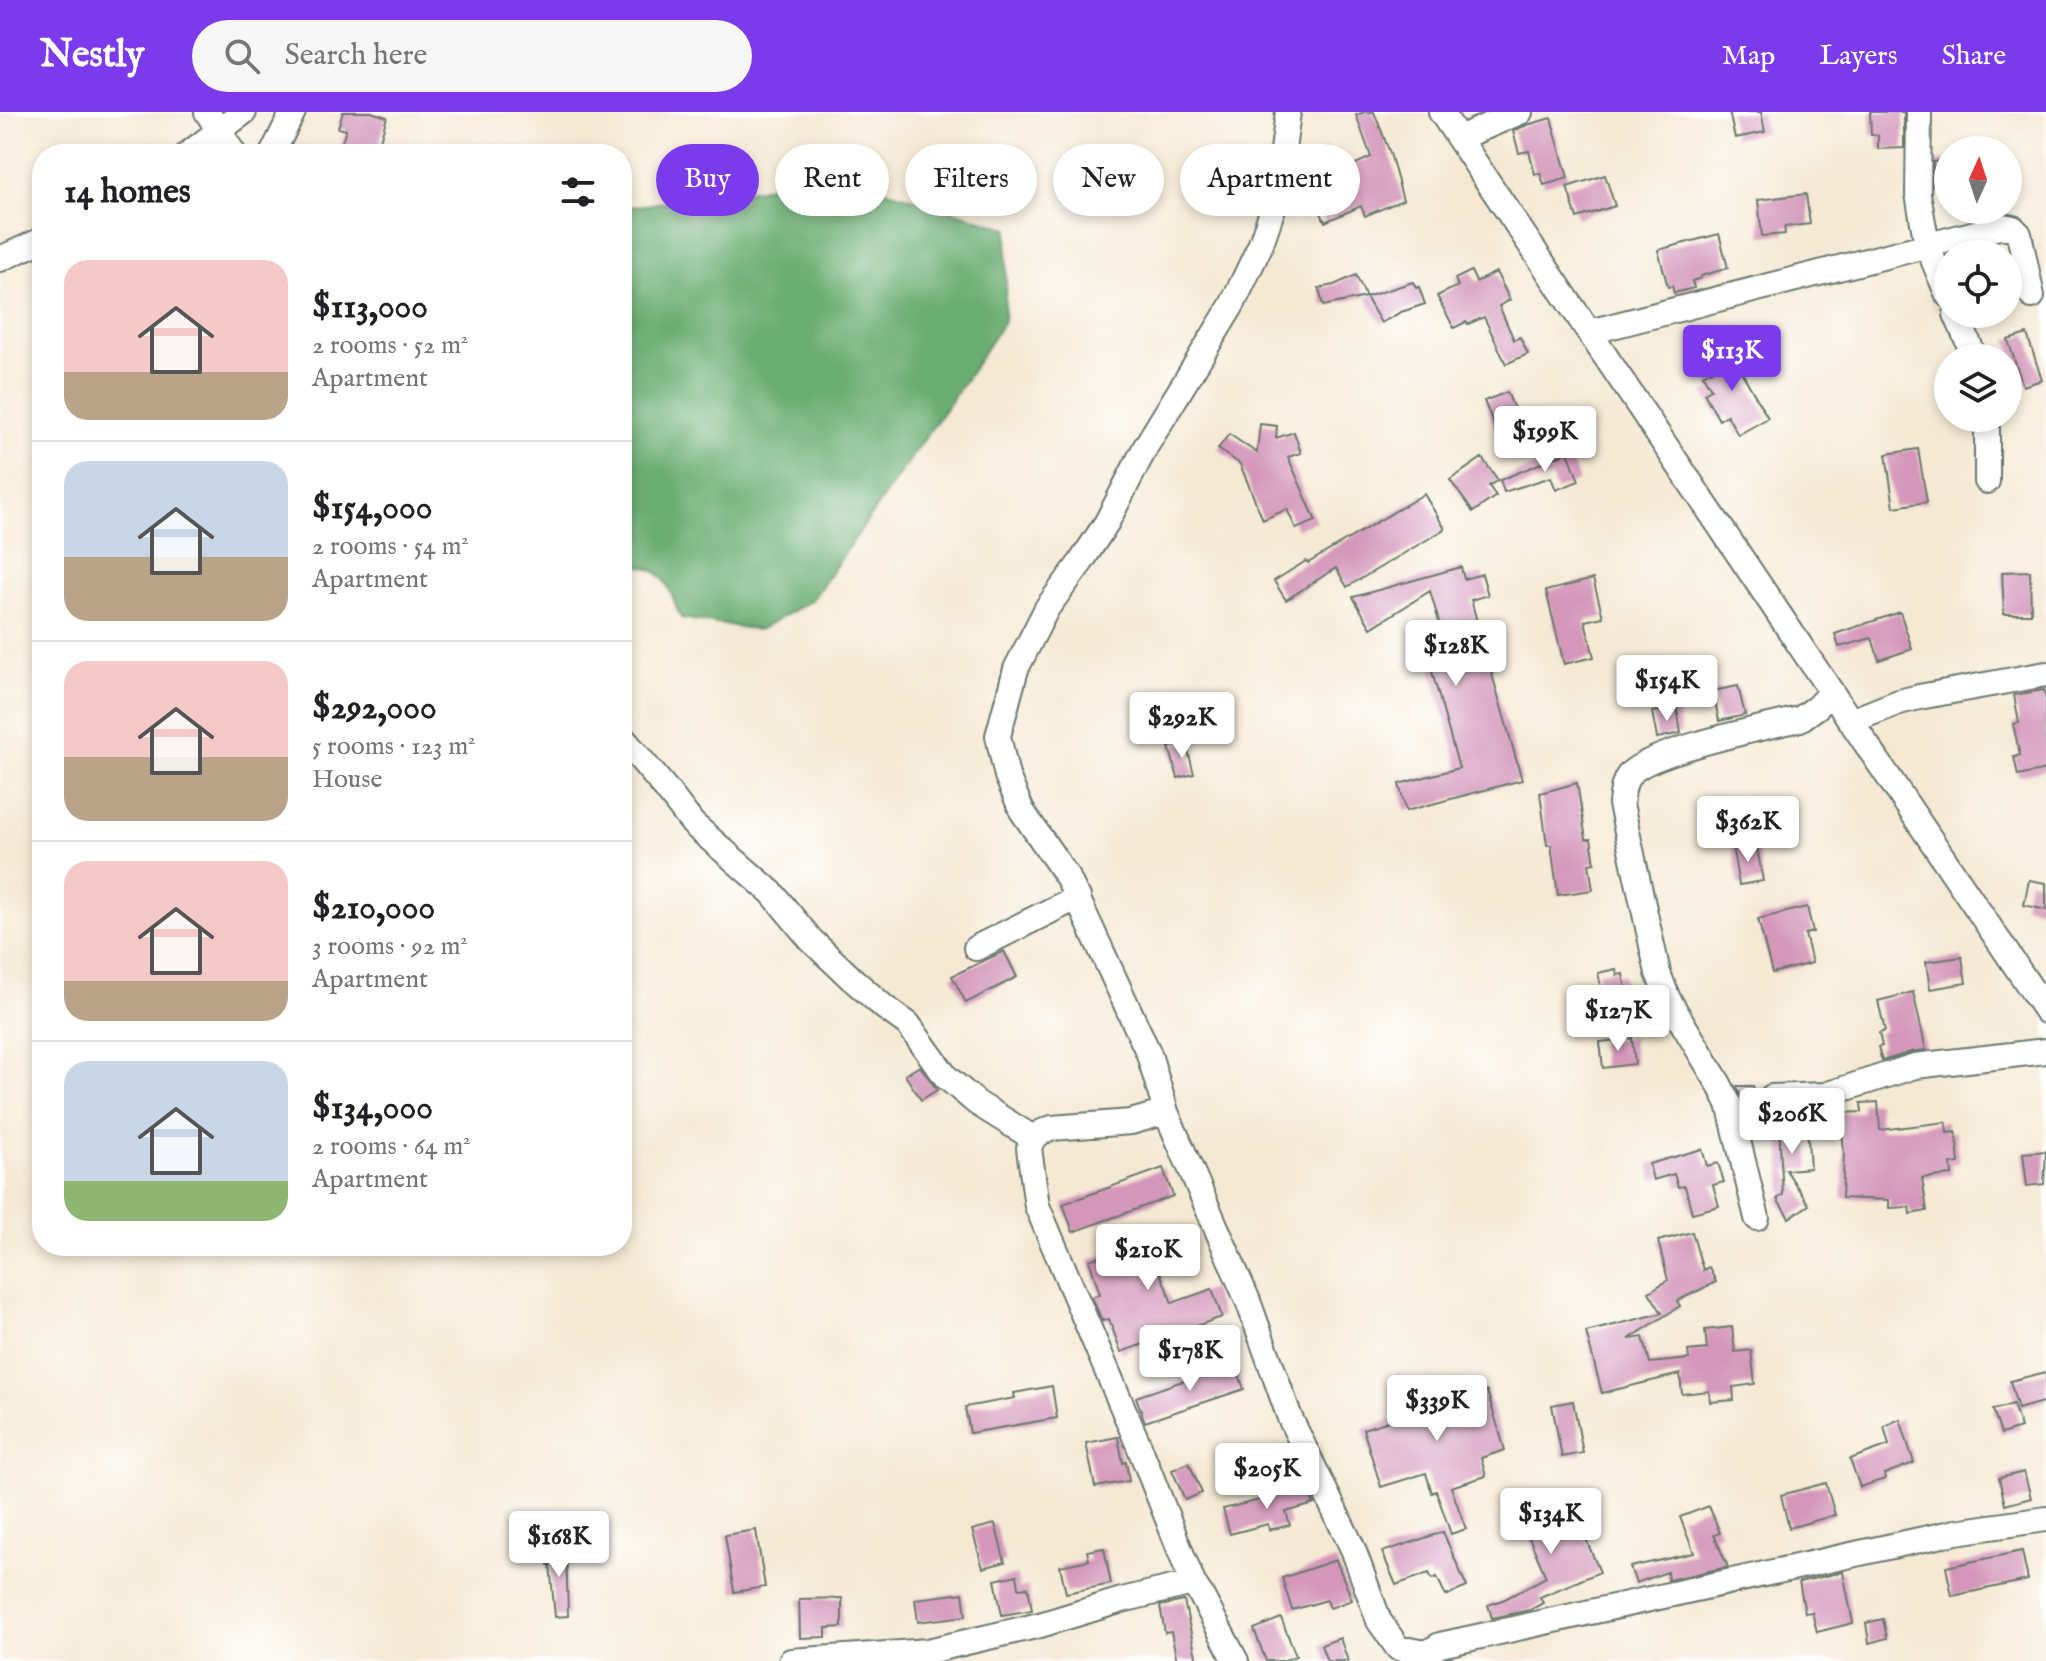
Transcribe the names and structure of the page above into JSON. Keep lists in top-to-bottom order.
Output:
{
  "north": "top",
  "page": {
    "header": "Nestly",
    "search": "Search here",
    "nav": ["Map", "Layers", "Share"],
    "chip": [
      "Buy",
      "Rent",
      "Filters",
      "New",
      "Apartment"
    ],
    "heading": "14 homes",
    "list": [
      {
        "name": "$113,000",
        "note": "2 rooms · 52 m² · Apartment"
      },
      {
        "name": "$154,000",
        "note": "2 rooms · 54 m² · Apartment"
      },
      {
        "name": "$292,000",
        "note": "5 rooms · 123 m² · House"
      },
      {
        "name": "$210,000",
        "note": "3 rooms · 92 m² · Apartment"
      },
      {
        "name": "$134,000",
        "note": "2 rooms · 64 m² · Apartment"
      }
    ],
    "price": [
      "$113K",
      "$199K",
      "$128K",
      "$154K",
      "$292K",
      "$362K",
      "$127K",
      "$206K",
      "$210K",
      "$178K",
      "$339K",
      "$205K",
      "$134K",
      "$168K"
    ]
  }
}
